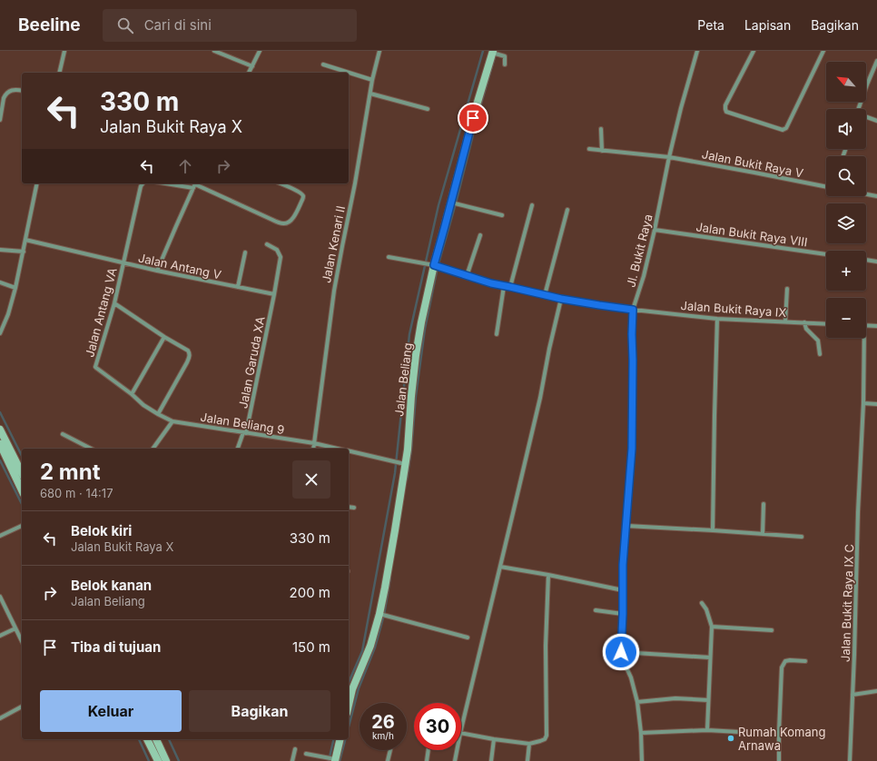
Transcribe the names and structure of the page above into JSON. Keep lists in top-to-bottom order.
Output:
{
  "streets": {
    "street": [
      "Jalan Bukit Raya V",
      "Jalan Bukit Raya VIII",
      "Jalan Kenari II",
      "Jl. Bukit Raya",
      "Jalan Antang V",
      "Jalan Bukit Raya IX",
      "Jalan Antang VA",
      "Jalan Garuda XA",
      "Jalan Beliang",
      "Jalan Beliang 9",
      "Jalan Bukit Raya IX C"
    ]
  },
  "crossings": [
    ["Jalan Bukit Raya V", "Jl. Bukit Raya"],
    ["Jalan Bukit Raya VIII", "Jl. Bukit Raya"],
    ["Jalan Kenari II", "Jalan Beliang 9"],
    ["Jl. Bukit Raya", "Jalan Bukit Raya IX"],
    ["Jalan Antang V", "Jalan Antang VA"],
    ["Jalan Antang V", "Jalan Garuda XA"],
    ["Jalan Bukit Raya IX", "Jalan Beliang"],
    ["Jalan Antang VA", "Jalan Beliang 9"],
    ["Jalan Garuda XA", "Jalan Beliang 9"],
    ["Jalan Beliang", "Jalan Beliang 9"]
  ],
  "places": ["Rumah Komang Arnawa"],
  "north": "top left",
  "page": {
    "header": "Beeline",
    "search": "Cari di sini",
    "nav": ["Peta", "Lapisan", "Bagikan"],
    "map_buttons": ["+", "−"],
    "turn": ["330 m", "Jalan Bukit Raya X"],
    "heading": ["2 mnt", "680 m · 14:17"],
    "list": [
      {
        "name": "Belok kiri",
        "note": "Jalan Bukit Raya X",
        "value": "330 m"
      },
      {
        "name": "Belok kanan",
        "note": "Jalan Beliang",
        "value": "200 m"
      },
      {
        "name": "Tiba di tujuan",
        "value": "150 m"
      }
    ],
    "buttons": ["Keluar", "Bagikan"],
    "speed": "26 km/h",
    "limit": "30"
  }
}
